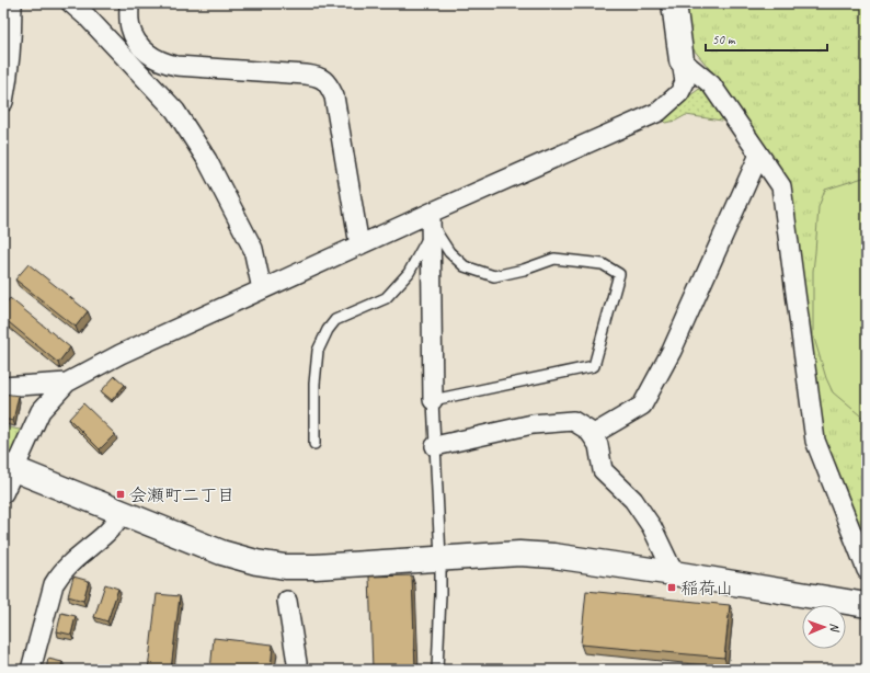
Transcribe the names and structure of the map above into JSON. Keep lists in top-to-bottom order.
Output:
{
  "places": {
    "transit": ["会瀬町二丁目", "稲荷山"]
  },
  "scale_bar": "50 m",
  "north": "right"
}
